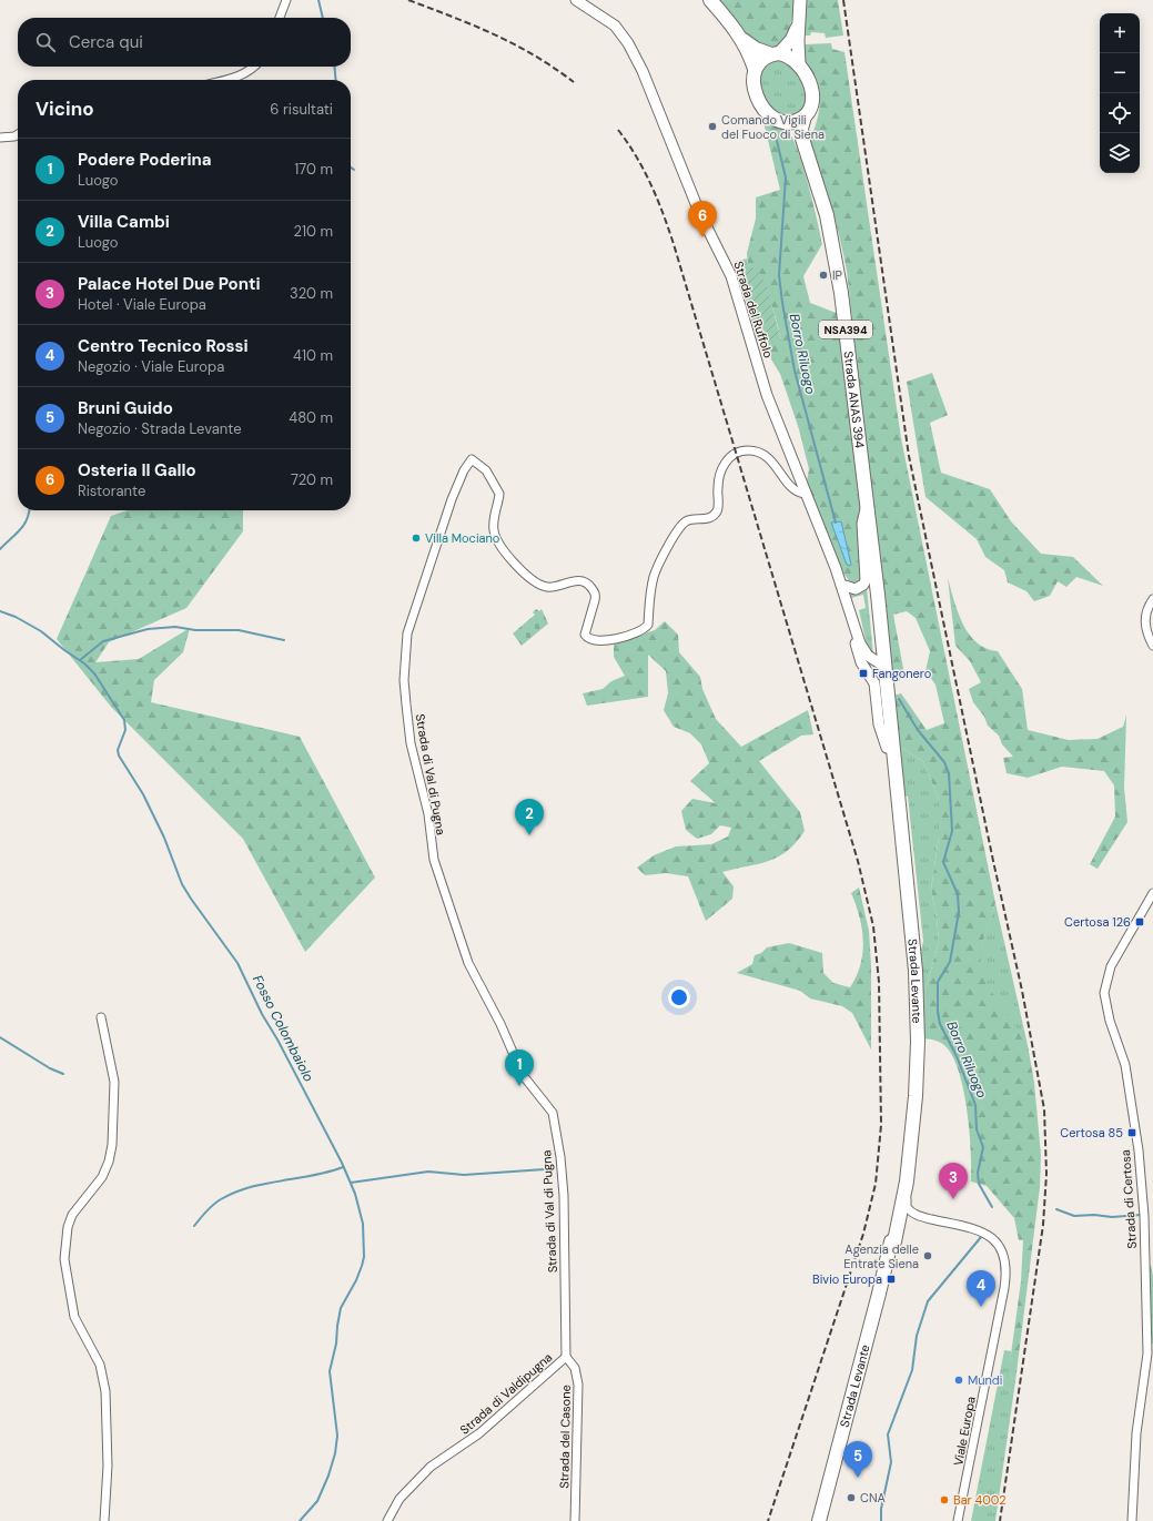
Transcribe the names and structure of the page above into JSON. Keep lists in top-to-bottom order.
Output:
{
  "streets": {
    "main road": ["NSA394", "Strada ANAS 394", "Strada Levante"],
    "street": [
      "Strada del Ruffolo",
      "Strada di Val di Pugna",
      "Strada di Certosa",
      "Strada di Valdipugna",
      "Viale Europa",
      "Strada del Casone"
    ]
  },
  "crossings": [
    ["Strada del Ruffolo", "Strada ANAS 394"],
    ["Strada del Ruffolo", "Strada di Val di Pugna"],
    ["Strada del Ruffolo", "Strada Levante"],
    ["Strada ANAS 394", "Strada Levante"],
    ["Strada di Val di Pugna", "Strada di Valdipugna"],
    ["Strada di Val di Pugna", "Strada del Casone"],
    ["Strada Levante", "Viale Europa"],
    ["Strada di Valdipugna", "Strada del Casone"]
  ],
  "water": ["Borro Riluogo", "Fosso Colombaiolo"],
  "places": {
    "other": [
      "Comando Vigili del Fuoco di Siena",
      "IP",
      "Villa Mociano",
      "Agenzia delle Entrate Siena",
      "Mundi",
      "CNA",
      "Bar 4002"
    ],
    "transit": [
      "Fangonero",
      "Certosa 126",
      "Certosa 85",
      "Bivio Europa"
    ]
  },
  "page": {
    "map_buttons": ["+", "−"],
    "search": "Cerca qui",
    "heading": ["Vicino", "6 risultati"],
    "list": [
      {
        "mark": "1",
        "name": "Podere Poderina",
        "note": "Luogo",
        "value": "170 m"
      },
      {
        "mark": "2",
        "name": "Villa Cambi",
        "note": "Luogo",
        "value": "210 m"
      },
      {
        "mark": "3",
        "name": "Palace Hotel Due Ponti",
        "note": "Hotel · Viale Europa",
        "value": "320 m"
      },
      {
        "mark": "4",
        "name": "Centro Tecnico Rossi",
        "note": "Negozio · Viale Europa",
        "value": "410 m"
      },
      {
        "mark": "5",
        "name": "Bruni Guido",
        "note": "Negozio · Strada Levante",
        "value": "480 m"
      },
      {
        "mark": "6",
        "name": "Osteria Il Gallo",
        "note": "Ristorante",
        "value": "720 m"
      }
    ],
    "pins": [
      "6",
      "2",
      "1",
      "3",
      "4",
      "5"
    ]
  }
}
